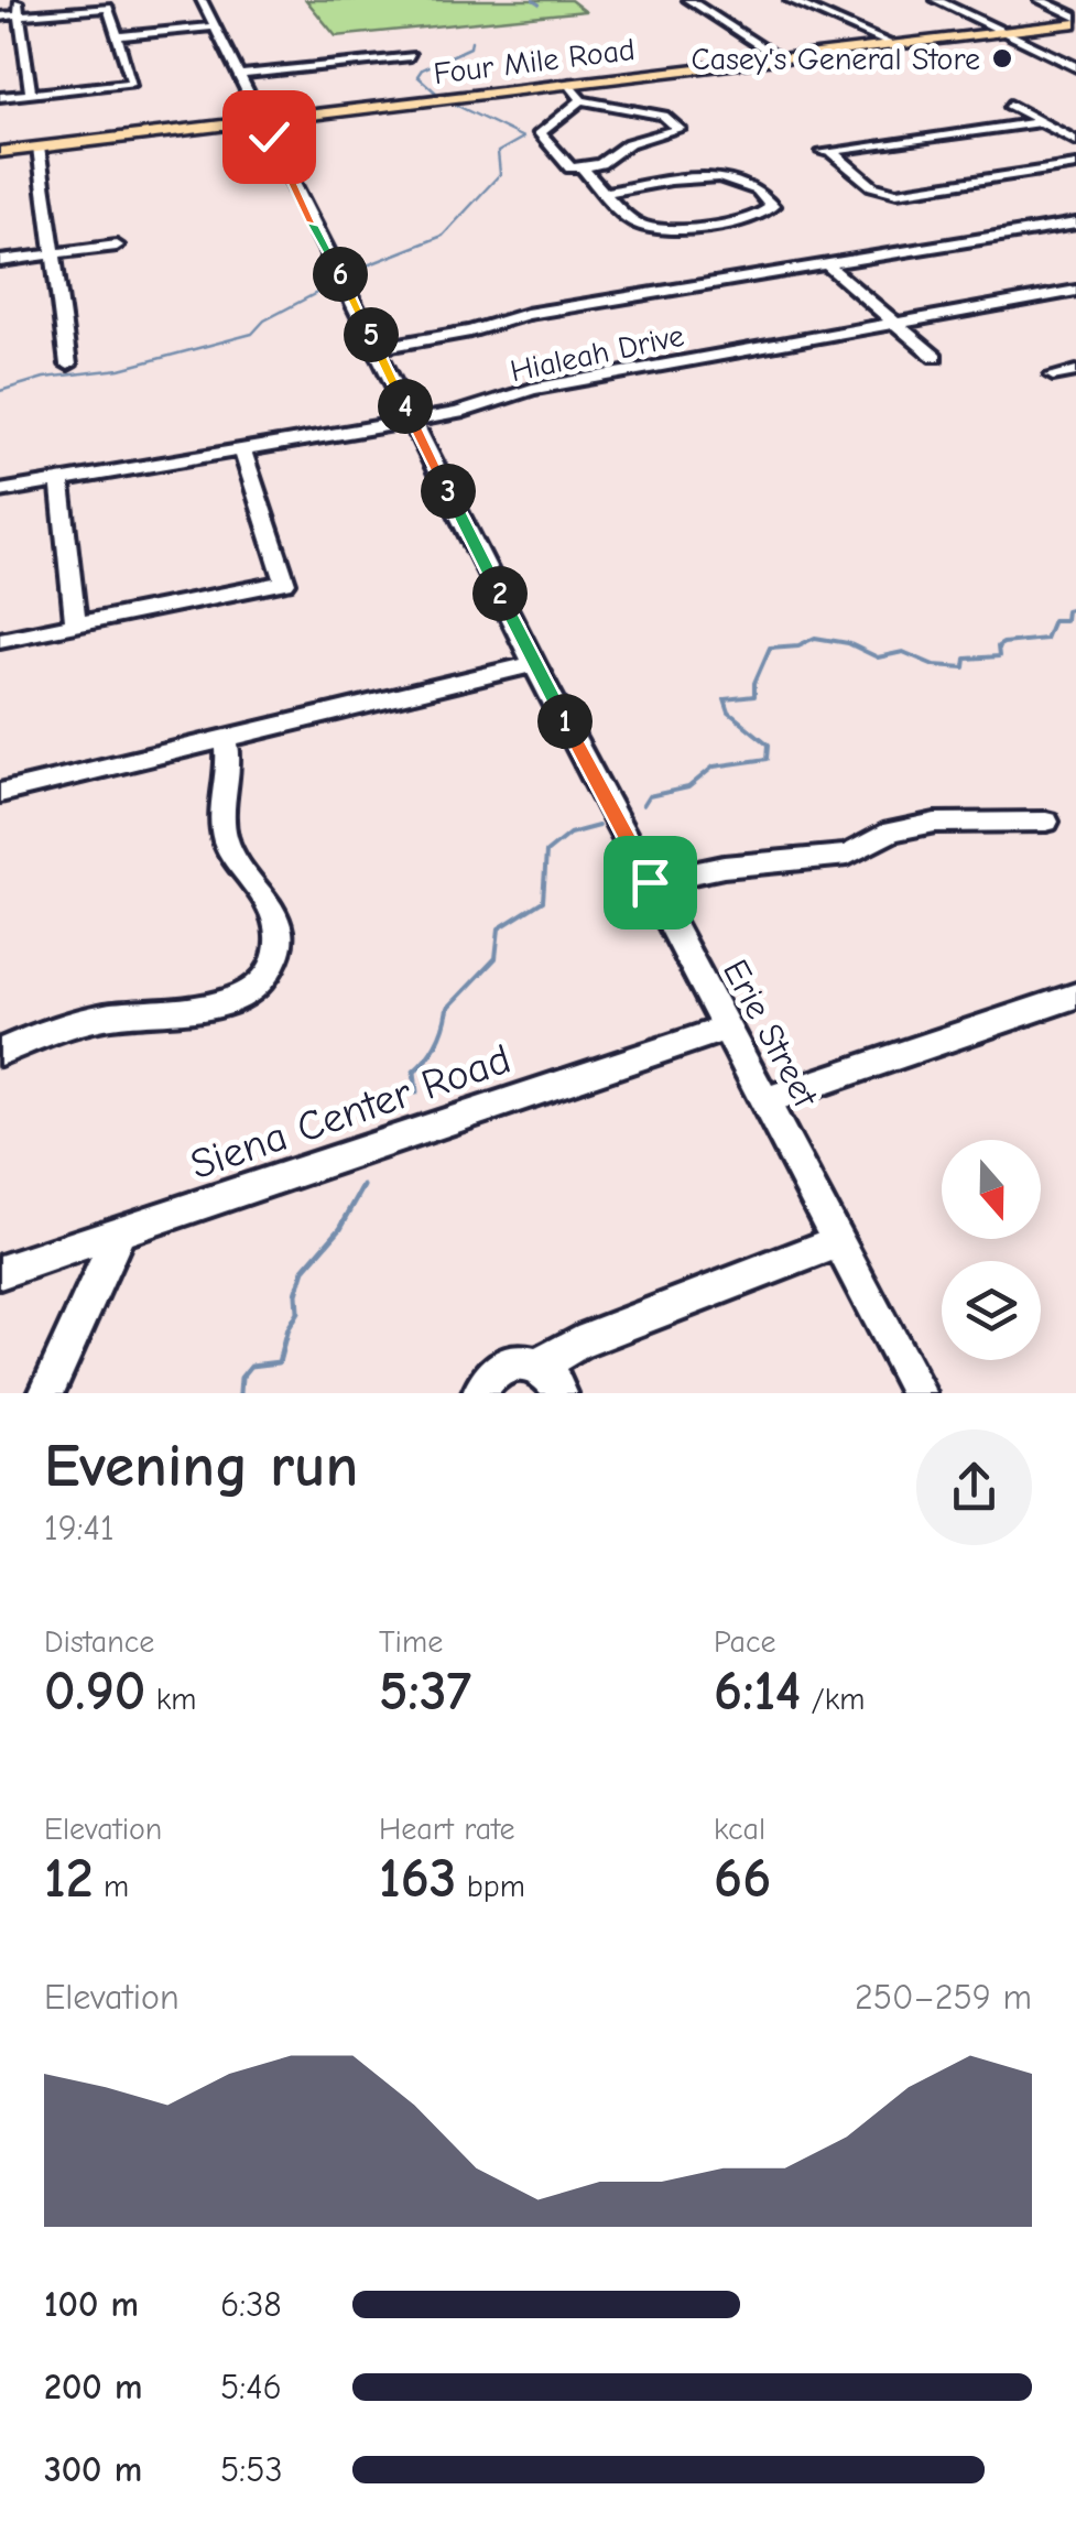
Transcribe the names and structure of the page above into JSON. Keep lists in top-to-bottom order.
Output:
{
  "streets": {
    "main road": ["Four Mile Road"],
    "street": ["Hialeah Drive", "Erie Street", "Siena Center Road"]
  },
  "crossings": [
    ["Four Mile Road", "Erie Street"],
    ["Hialeah Drive", "Erie Street"],
    ["Erie Street", "Siena Center Road"]
  ],
  "places": ["Casey's General Store"],
  "north": "bottom",
  "page": {
    "pins": [
      "6",
      "5",
      "4",
      "3",
      "2",
      "1"
    ],
    "heading": ["Evening run", "19:41"],
    "stats": [
      ["Distance", "0.90 km"],
      ["Time", "5:37"],
      ["Pace", "6:14 /km"],
      ["Elevation", "12 m"],
      ["Heart rate", "163 bpm"],
      ["kcal", "66"]
    ],
    "chart": ["Elevation", "250–259 m"],
    "list": [
      {
        "name": "100 m",
        "note": "6:38"
      },
      {
        "name": "200 m",
        "note": "5:46"
      },
      {
        "name": "300 m",
        "note": "5:53"
      }
    ]
  }
}
